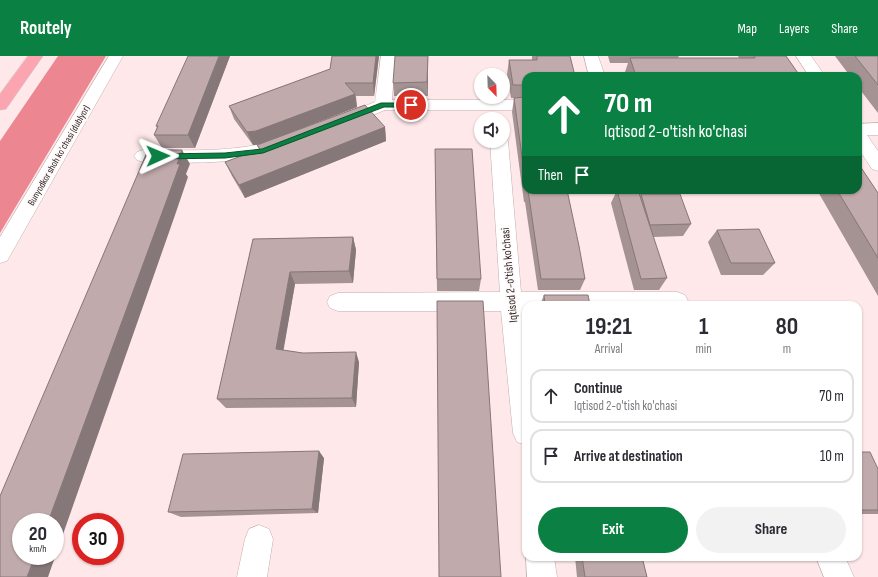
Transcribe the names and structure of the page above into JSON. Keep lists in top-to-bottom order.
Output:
{
  "streets": {
    "street": ["Bunyodkor shoh koʻchasi (dublyor)", "Iqtisod 2-o'tish ko'chasi"]
  },
  "north": "bottom right",
  "page": {
    "header": "Routely",
    "nav": ["Map", "Layers", "Share"],
    "turn": ["70 m", "Iqtisod 2-o'tish ko'chasi"],
    "then": "Then",
    "eta": [
      "19:21",
      "Arrival",
      "1",
      "min",
      "80",
      "m"
    ],
    "list": [
      {
        "name": "Continue",
        "note": "Iqtisod 2-o'tish ko'chasi",
        "value": "70 m"
      },
      {
        "name": "Arrive at destination",
        "value": "10 m"
      }
    ],
    "buttons": ["Exit", "Share"],
    "speed": "20 km/h",
    "limit": "30"
  }
}
